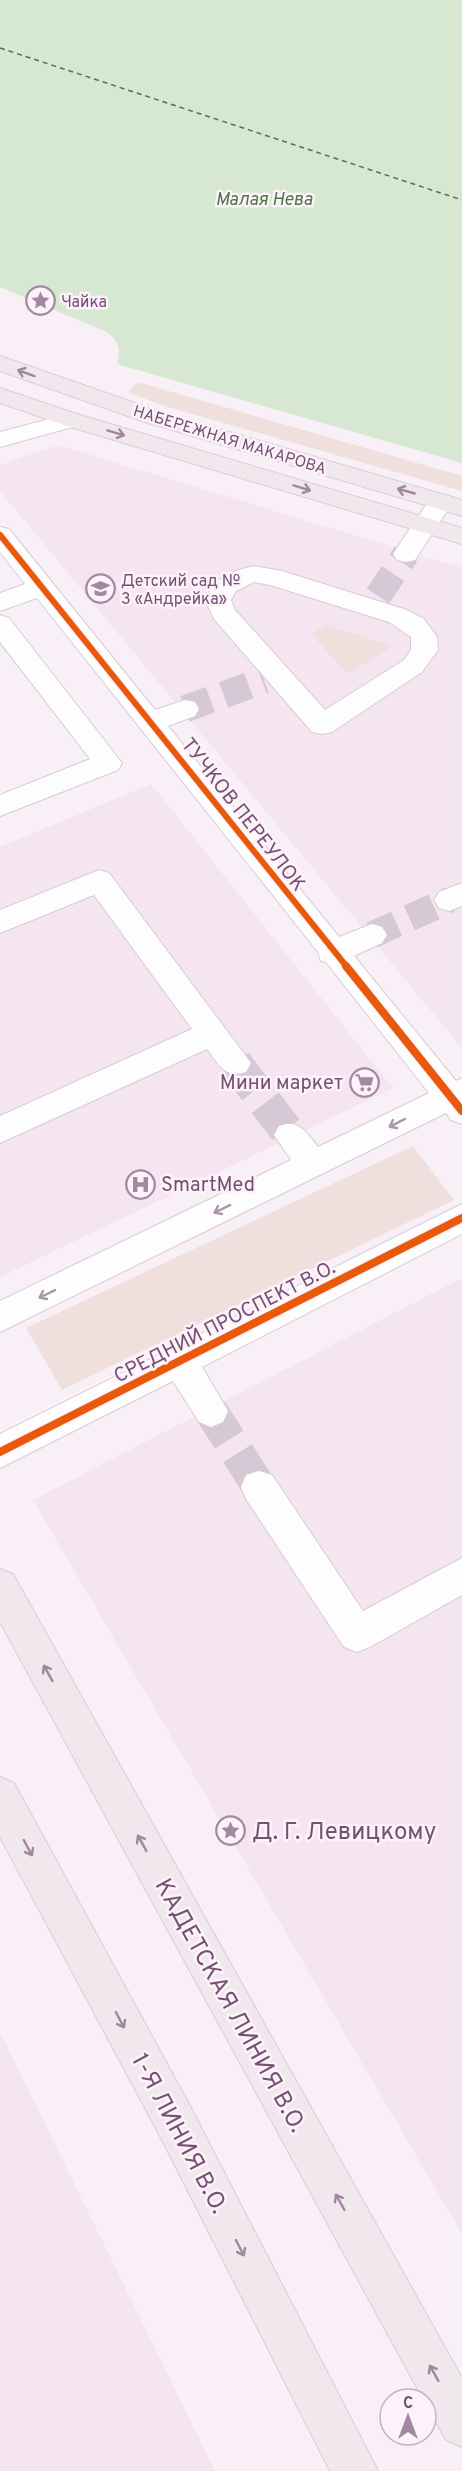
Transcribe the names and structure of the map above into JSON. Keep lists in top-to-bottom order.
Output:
{
  "streets": {
    "main road": ["НАБЕРЕЖНАЯ МАКАРОВА", "КАДЕТСКАЯ ЛИНИЯ В.О.", "1-Я ЛИНИЯ В.О."],
    "street": ["ТУЧКОВ ПЕРЕУЛОК", "СРЕДНИЙ ПРОСПЕКТ В.О."]
  },
  "one_way": ["КАДЕТСКАЯ ЛИНИЯ В.О.", "1-Я ЛИНИЯ В.О."],
  "water": ["Малая Нева"],
  "places": {
    "place": ["Чайка", "Д. Г. Левицкому"],
    "school or university": ["Детский сад № 3 «Андрейка»"],
    "supermarket": ["Мини маркет"],
    "hospital": ["SmartMed"]
  },
  "north": "top"
}
